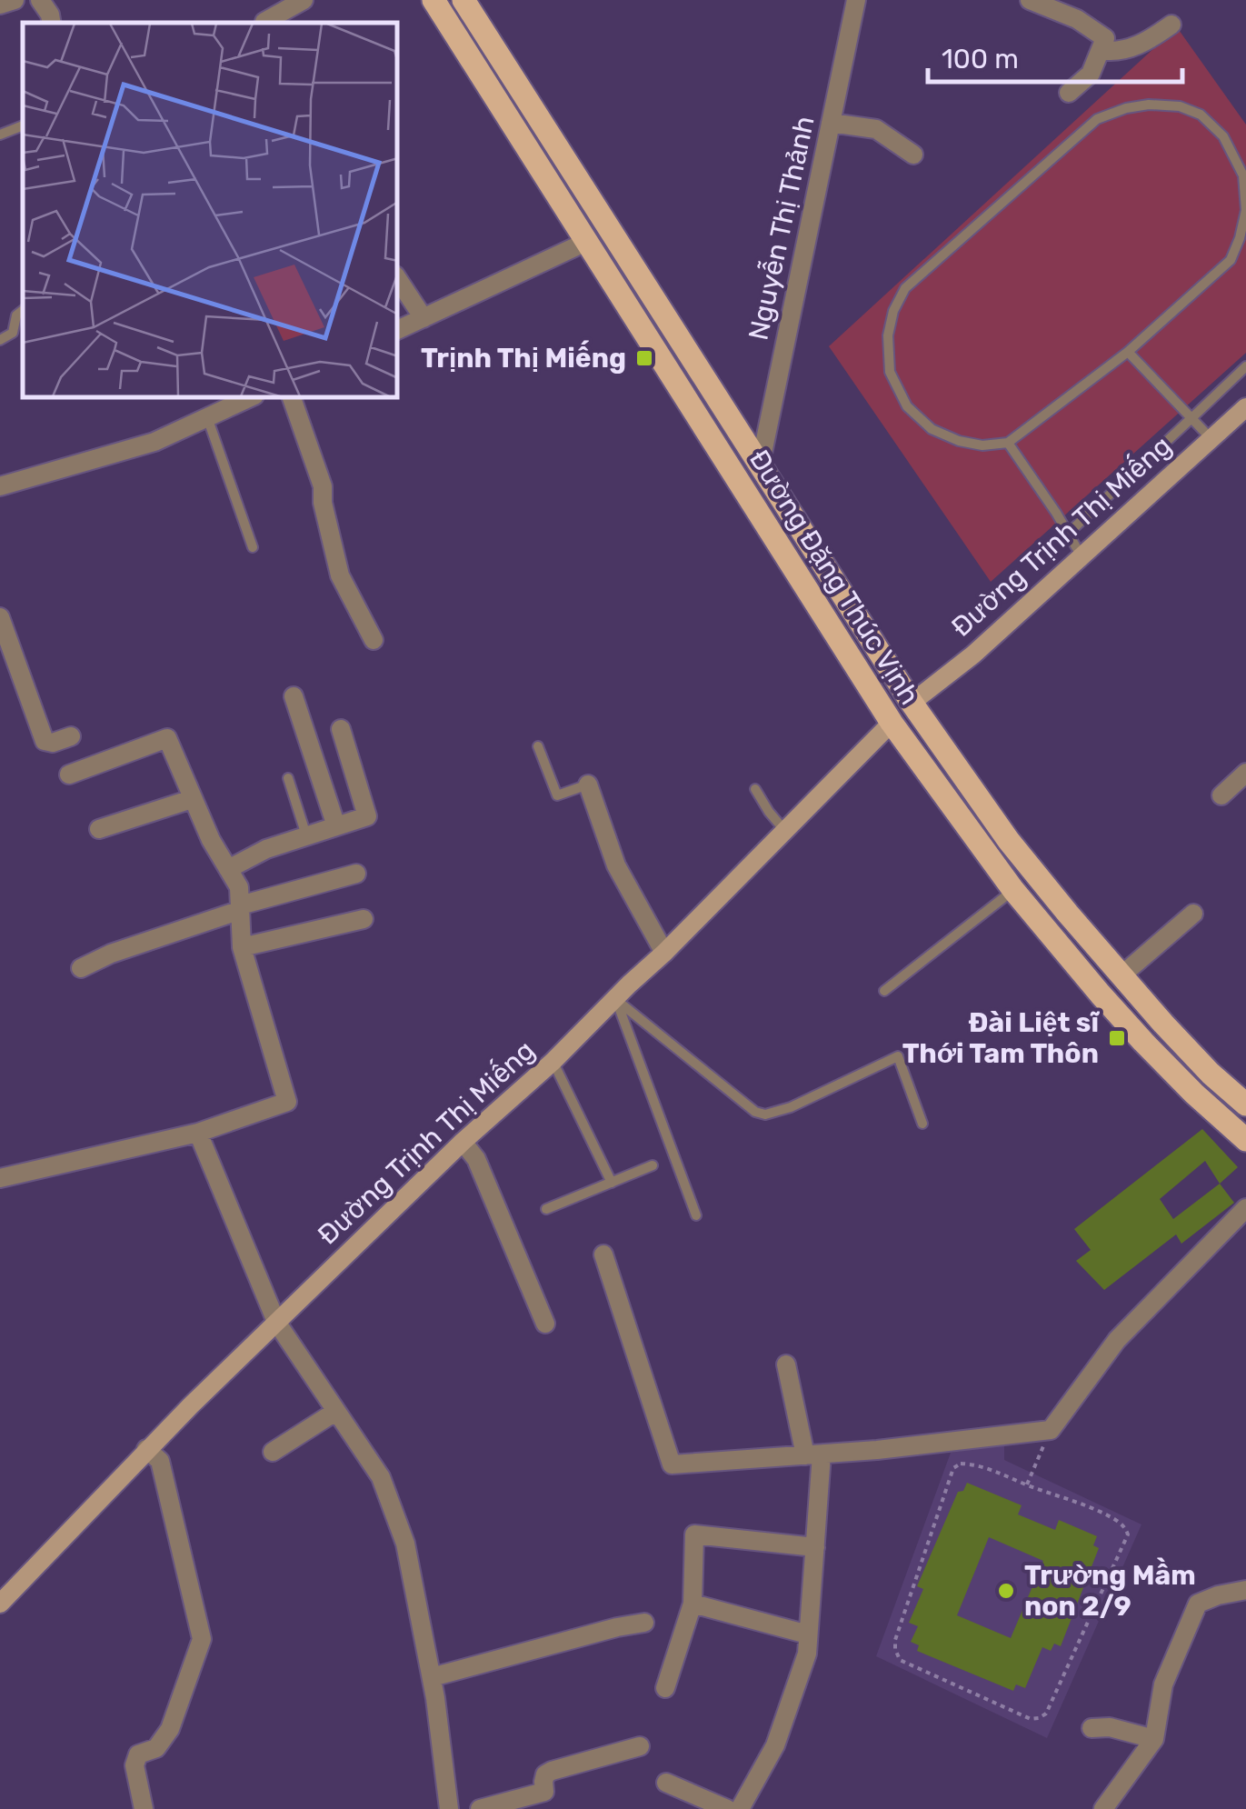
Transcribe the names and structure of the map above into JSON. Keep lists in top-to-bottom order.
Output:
{
  "streets": {
    "main road": ["Đường Trịnh Thị Miếng", "Đường Đặng Thúc Vịnh"],
    "street": ["Nguyễn Thị Thảnh"]
  },
  "crossings": [
    ["Nguyễn Thị Thảnh", "Đường Đặng Thúc Vịnh"],
    ["Đường Trịnh Thị Miếng", "Đường Đặng Thúc Vịnh"]
  ],
  "places": {
    "transit": ["Trịnh Thị Miếng", "Đài Liệt sĩ Thới Tam Thôn"],
    "other": ["Trường Mầm non 2/9"]
  },
  "scale_bar": "100 m"
}
